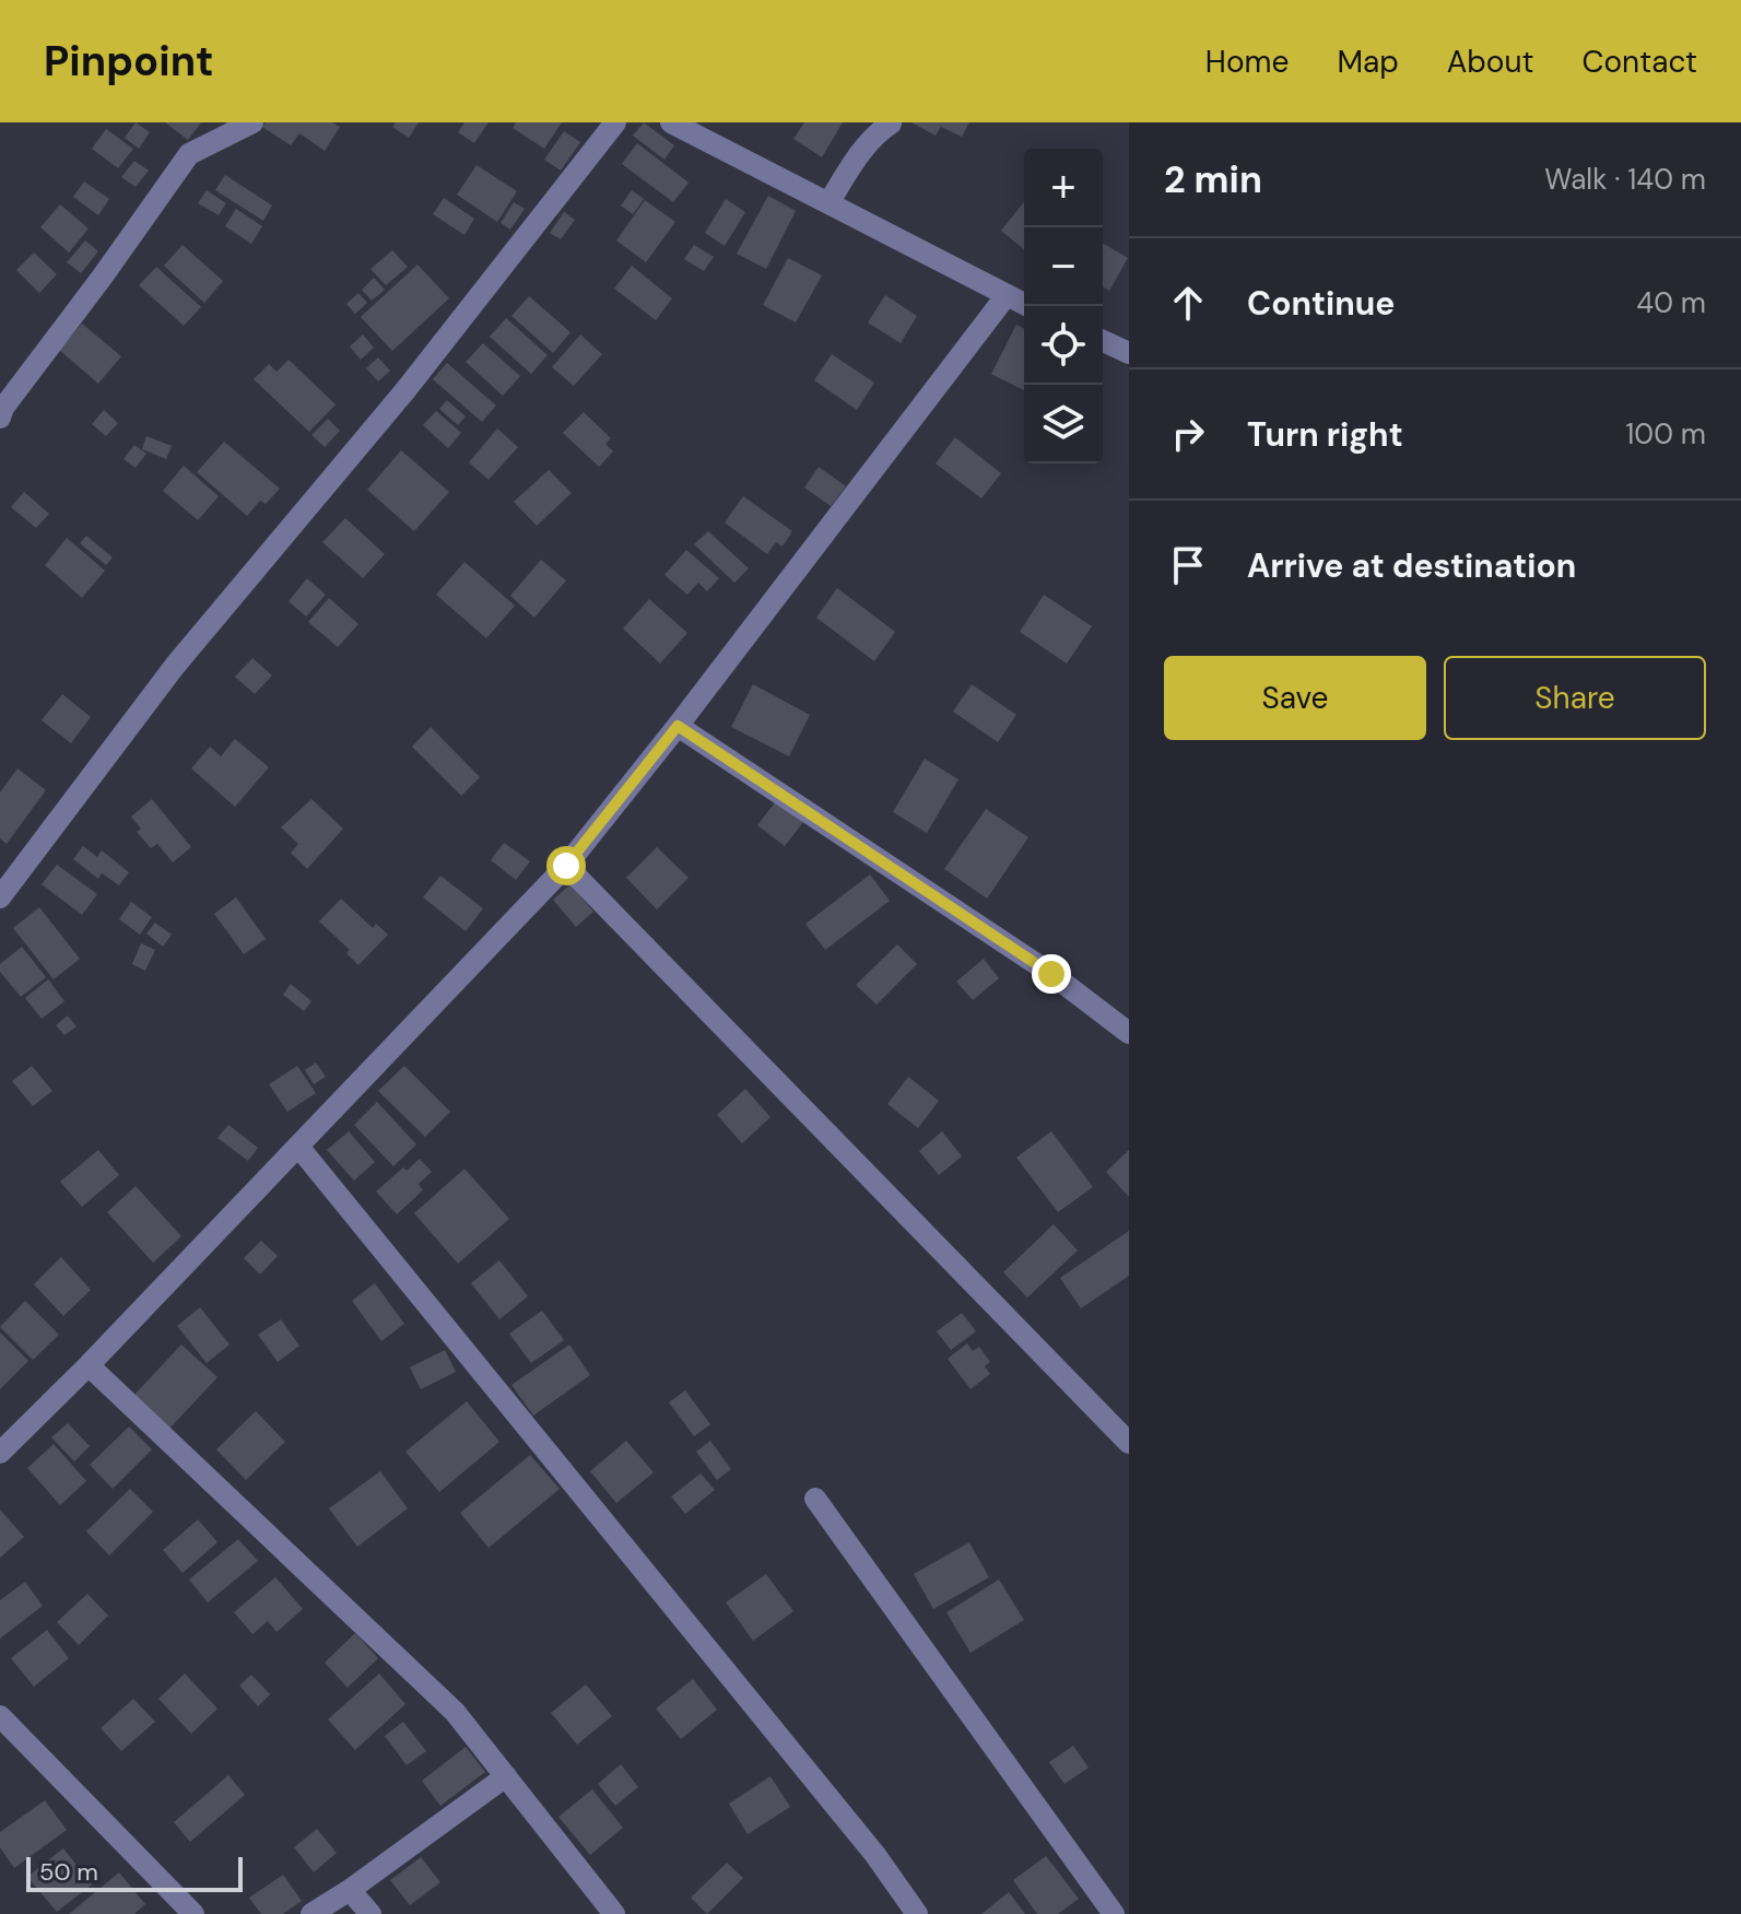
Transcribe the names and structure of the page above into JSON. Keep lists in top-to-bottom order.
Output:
{
  "scale_bar": "50 m",
  "page": {
    "header": "Pinpoint",
    "nav": [
      "Home",
      "Map",
      "About",
      "Contact"
    ],
    "heading": ["2 min", "Walk · 140 m"],
    "map_buttons": ["+", "−"],
    "list": [
      ["Continue", "40 m"],
      ["Turn right", "100 m"],
      "Arrive at destination"
    ],
    "buttons": ["Save", "Share"],
    "scale": "50 m"
  }
}
